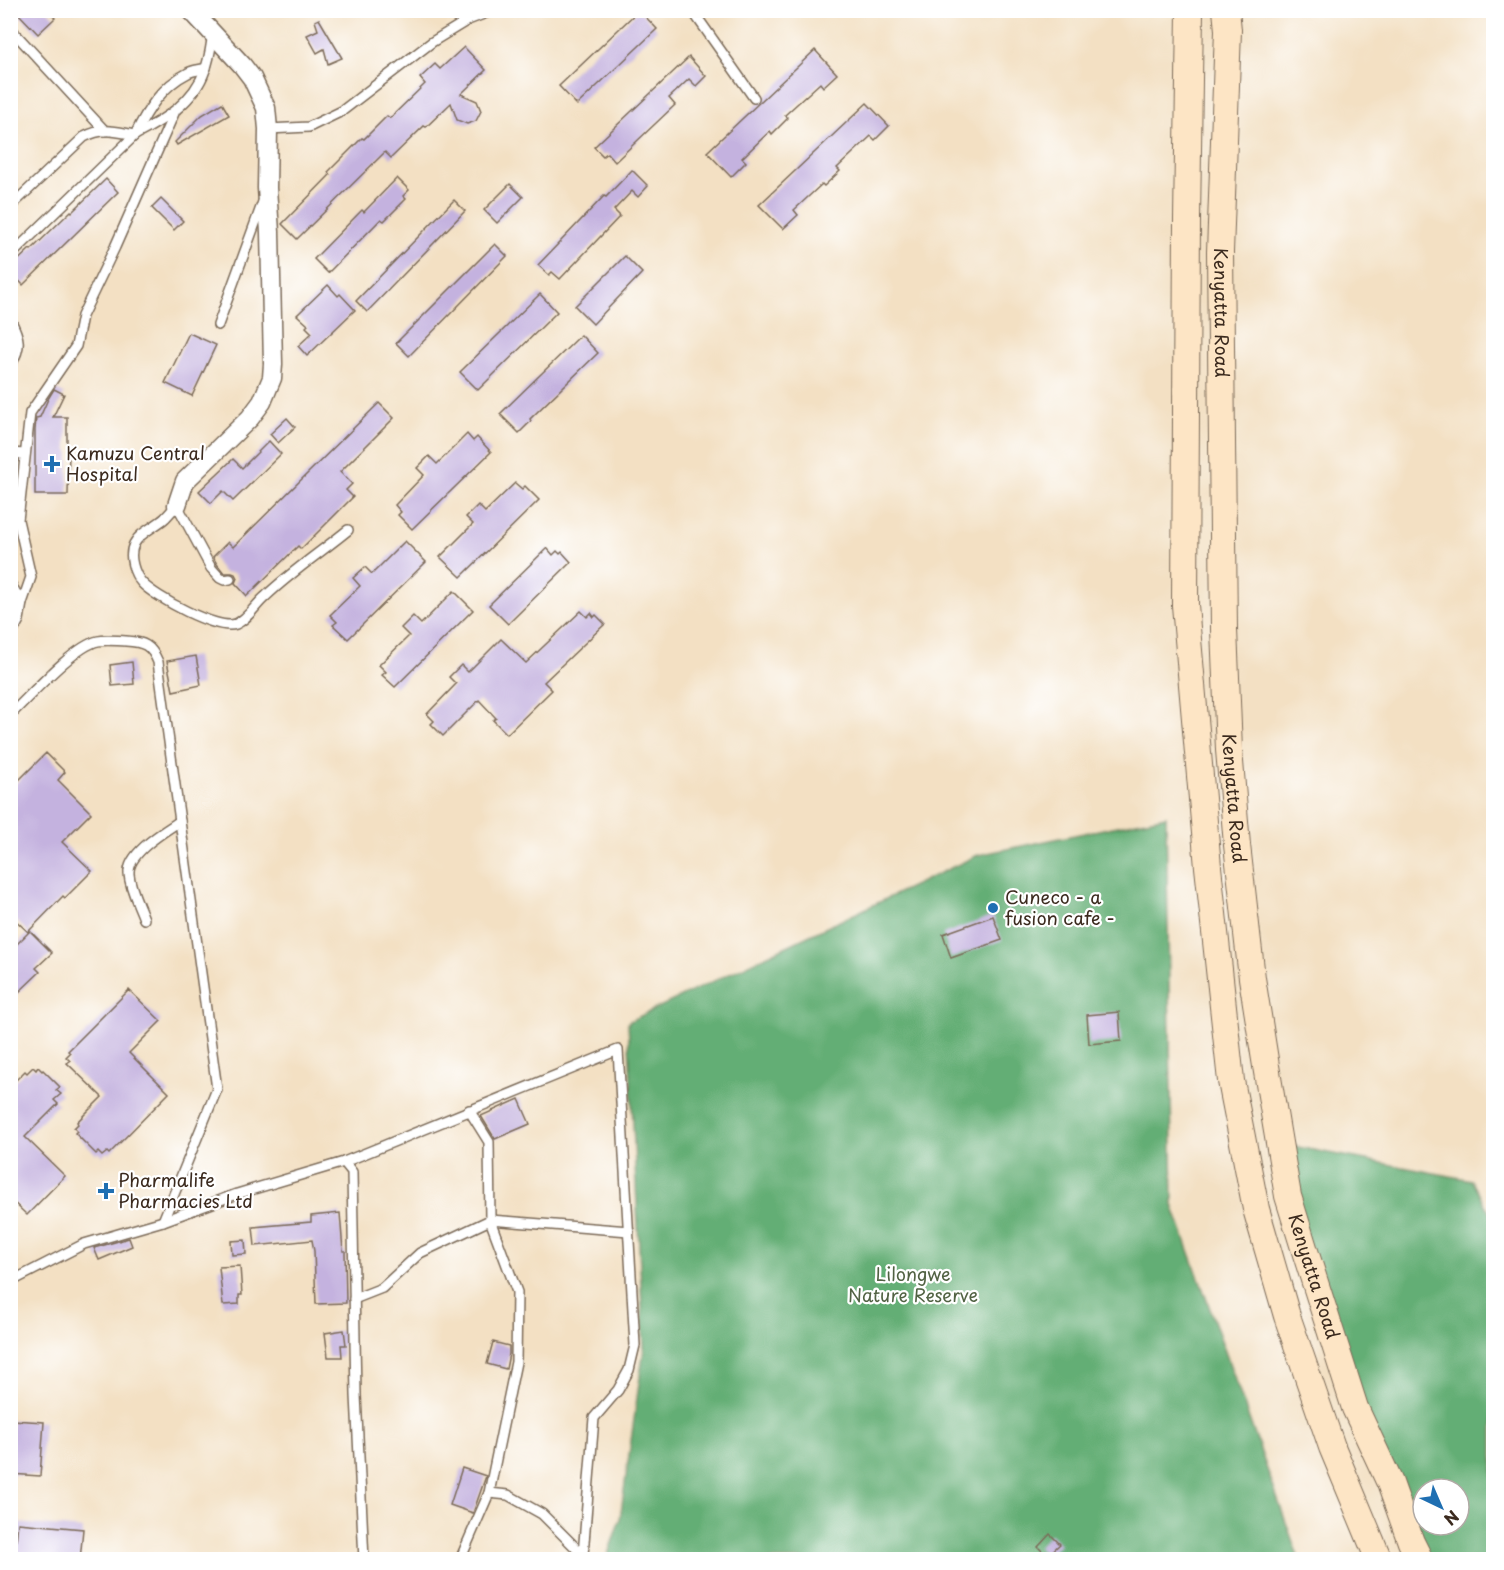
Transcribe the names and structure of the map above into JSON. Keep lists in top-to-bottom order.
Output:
{
  "streets": {
    "main road": ["Kenyatta Road"]
  },
  "parks": ["Lilongwe Nature Reserve"],
  "places": {
    "health": ["Kamuzu Central Hospital", "Pharmalife Pharmacies Ltd"],
    "other": ["Cuneco - a fusion cafe -"]
  },
  "north": "bottom right"
}
